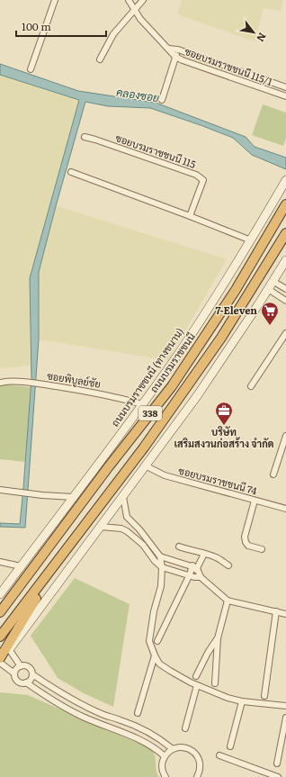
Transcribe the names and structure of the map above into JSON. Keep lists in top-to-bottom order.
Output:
{
  "streets": {
    "highway": ["ถนนบรมราชชนนี", "338"],
    "main road": ["ถนนบรมราชชนนี (ทางขนาน)"],
    "street": [
      "ซอยบรมราชชนนี 115/1",
      "ซอยบรมราชชนนี 115",
      "ซอยพิบูลย์ชัย",
      "ซอยบรมราชชนนี 74"
    ]
  },
  "crossings": [
    ["ถนนบรมราชชนนี (ทางขนาน)", "ซอยพิบูลย์ชัย"],
    ["338", "ซอยบรมราชชนนี 74"]
  ],
  "water": ["คลองซอย"],
  "places": {
    "supermarket": ["7-Eleven"],
    "office": ["บริษัท เสริมสงวนก่อสร้าง จำกัด"]
  },
  "scale_bar": "100 m",
  "north": "bottom right"
}
